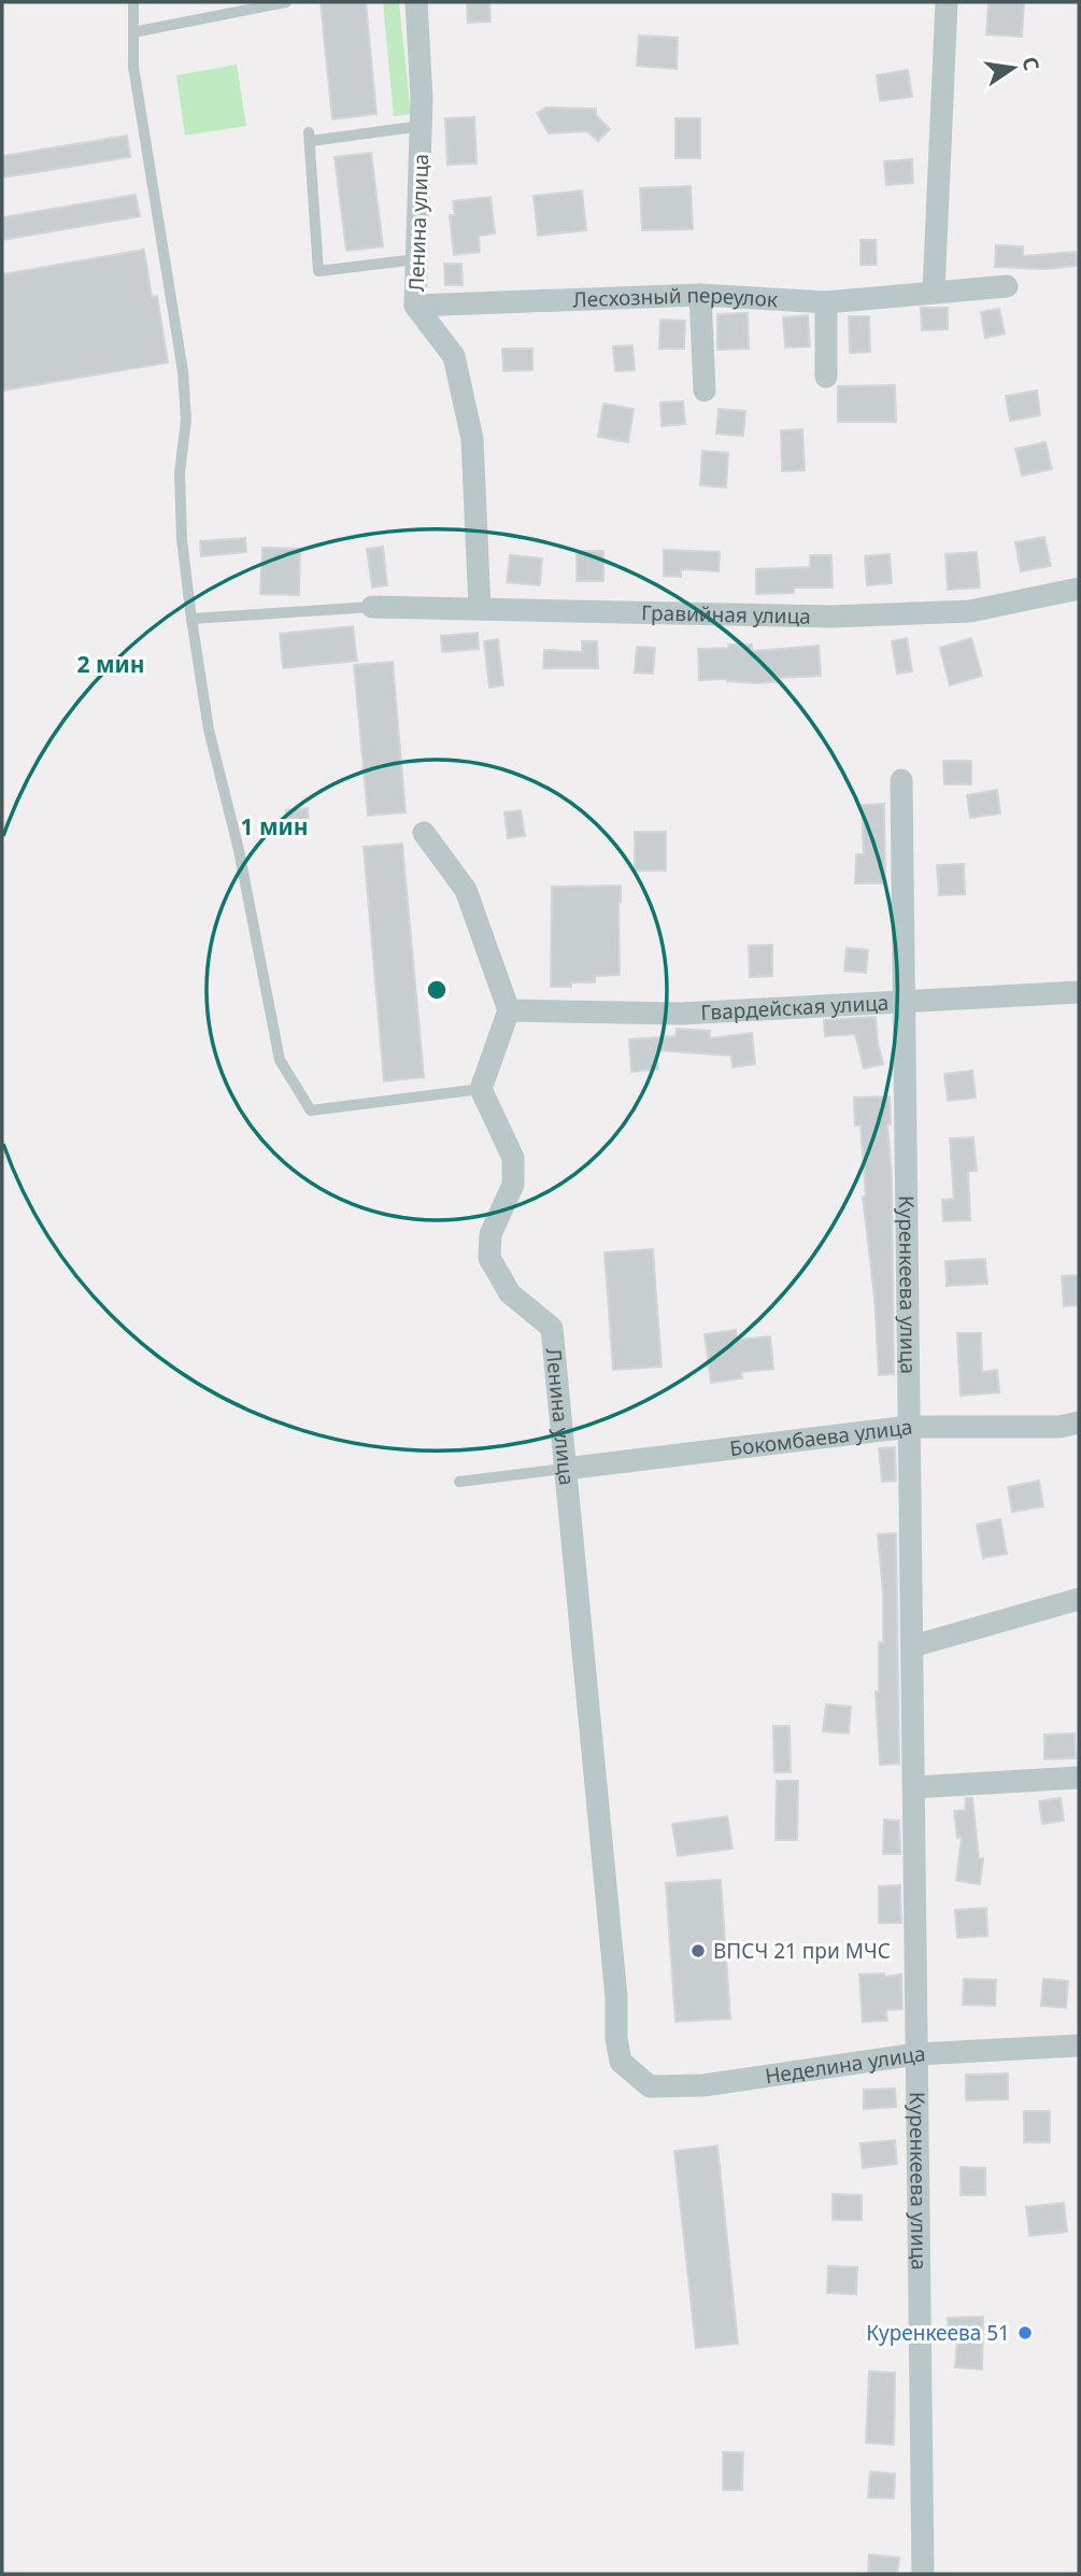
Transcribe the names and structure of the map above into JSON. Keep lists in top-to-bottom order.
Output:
{
  "streets": {
    "street": [
      "Ленина улица",
      "Лесхозный переулок",
      "Гравийная улица",
      "Гвардейская улица",
      "Куренкеева улица",
      "Бокомбаева улица",
      "Неделина улица"
    ]
  },
  "crossings": [
    ["Ленина улица", "Лесхозный переулок"],
    ["Ленина улица", "Гравийная улица"],
    ["Ленина улица", "Бокомбаева улица"],
    ["Ленина улица", "Неделина улица"],
    ["Гвардейская улица", "Куренкеева улица"],
    ["Куренкеева улица", "Бокомбаева улица"],
    ["Куренкеева улица", "Неделина улица"]
  ],
  "places": ["ВПСЧ 21 при МЧС", "Куренкеева 51"],
  "north": "right",
  "rings": ["2 мин", "1 мин"]
}
